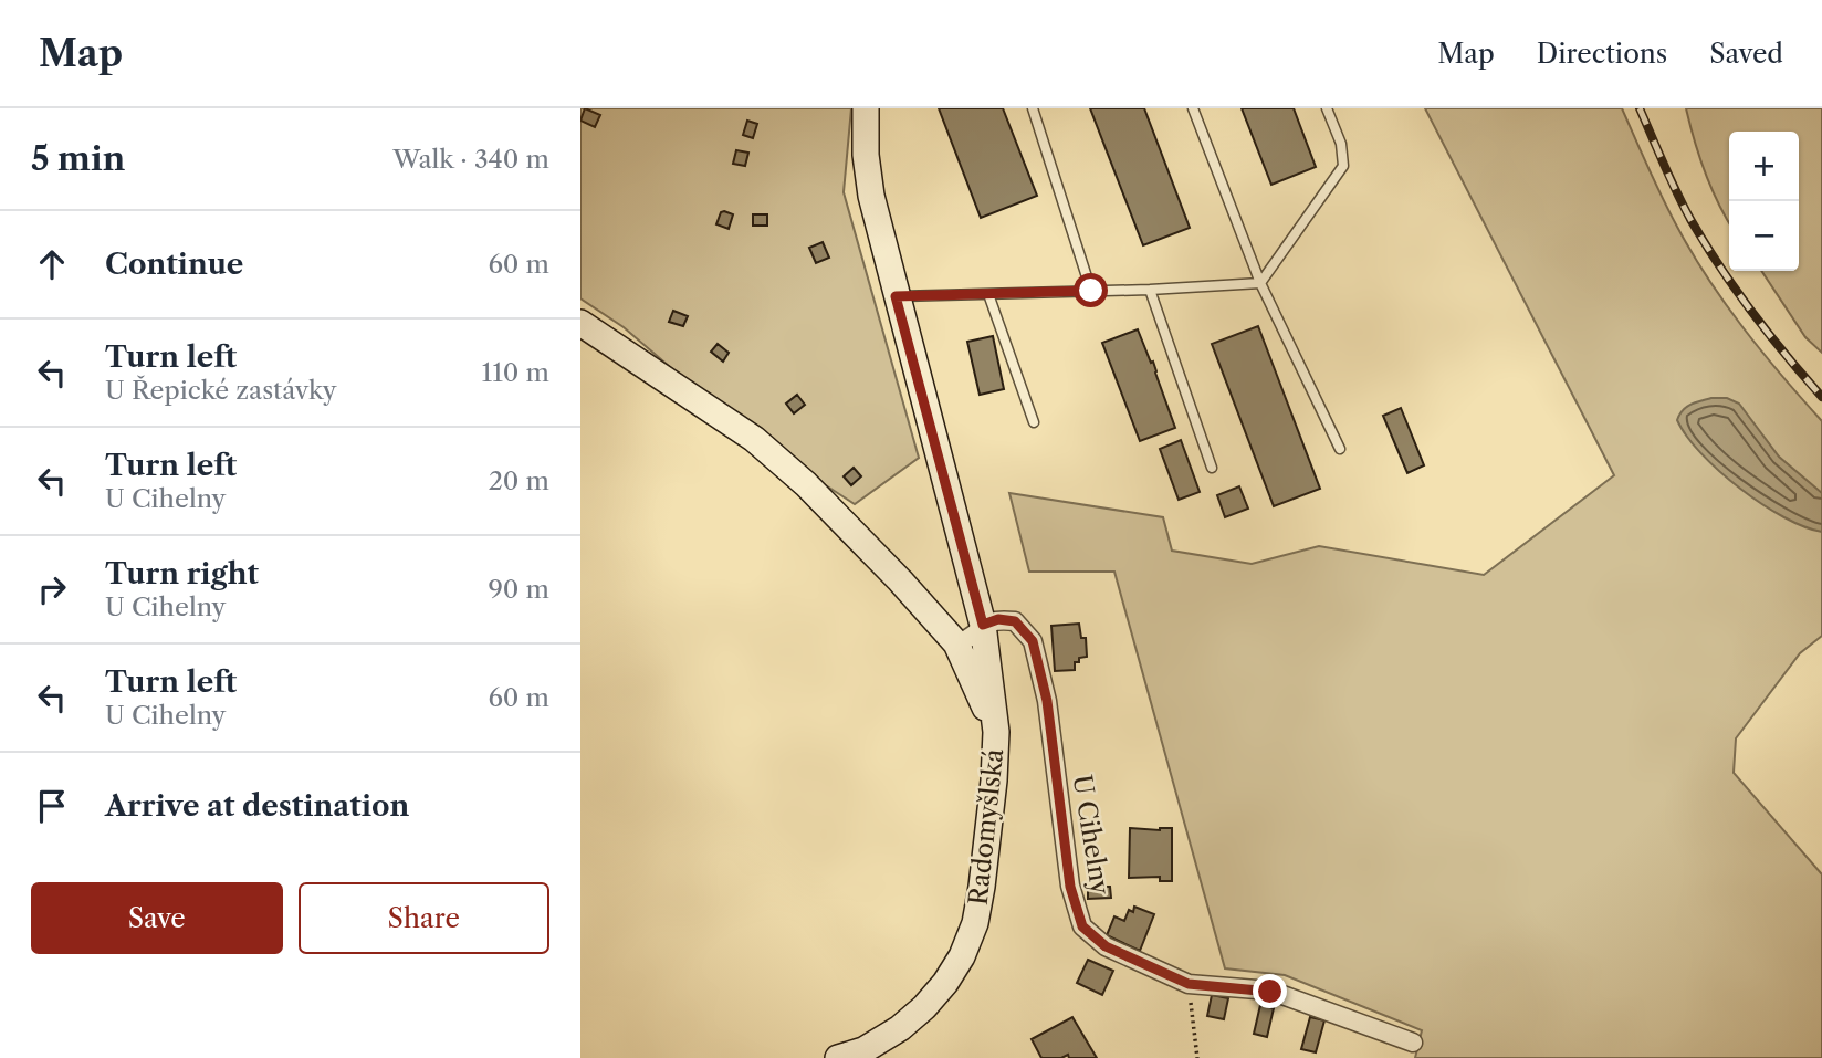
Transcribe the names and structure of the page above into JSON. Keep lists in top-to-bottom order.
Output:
{
  "streets": {
    "main road": ["Radomyšlská"],
    "street": ["U Cihelny"]
  },
  "crossings": [
    ["Radomyšlská", "U Cihelny"]
  ],
  "page": {
    "header": "Map",
    "nav": ["Map", "Directions", "Saved"],
    "heading": ["5 min", "Walk · 340 m"],
    "map_buttons": ["+", "−"],
    "list": [
      ["Continue", "60 m"],
      ["Turn left", "U Řepické zastávky", "110 m"],
      ["Turn left", "U Cihelny", "20 m"],
      ["Turn right", "U Cihelny", "90 m"],
      ["Turn left", "U Cihelny", "60 m"],
      "Arrive at destination"
    ],
    "buttons": ["Save", "Share"]
  }
}
